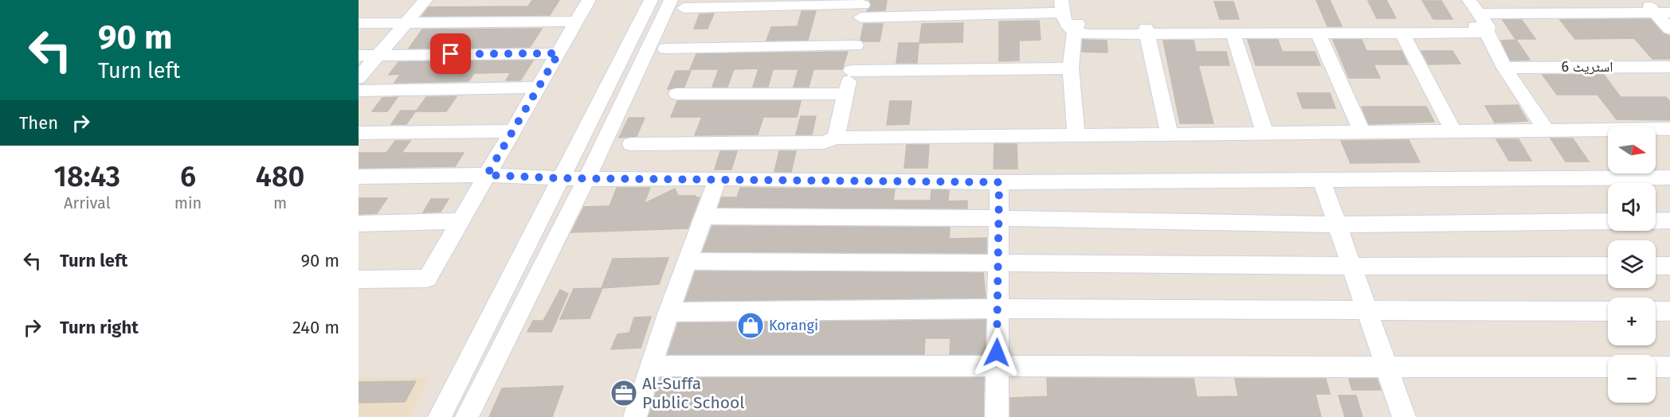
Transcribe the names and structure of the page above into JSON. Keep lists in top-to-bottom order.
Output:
{
  "streets": {
    "street": ["اسٹریٹ 6"]
  },
  "places": {
    "shop": ["Korangi"],
    "office": ["Al-Suffa Public School"]
  },
  "north": "right",
  "page": {
    "turn": ["90 m", "Turn left"],
    "then": "Then",
    "map_buttons": ["+", "−"],
    "eta": [
      "18:43",
      "Arrival",
      "6",
      "min",
      "480",
      "m"
    ],
    "list": [
      {
        "name": "Turn left",
        "value": "90 m"
      },
      {
        "name": "Turn right",
        "value": "240 m"
      }
    ]
  }
}
